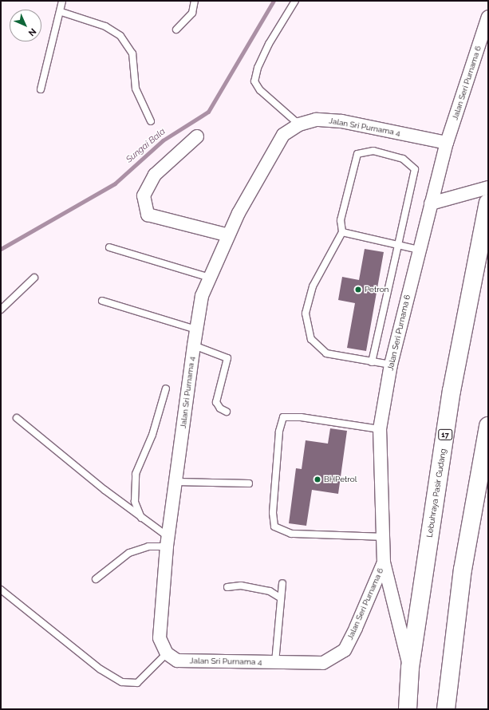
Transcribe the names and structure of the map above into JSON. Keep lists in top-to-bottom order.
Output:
{
  "streets": {
    "highway": ["17", "Lebuhraya Pasir Gudang"],
    "street": ["Jalan Seri Purnama 6", "Jalan Sri Purnama 4"]
  },
  "crossings": [
    ["Jalan Seri Purnama 6", "Jalan Sri Purnama 4"]
  ],
  "water": ["Sungai Bala"],
  "places": ["Petron", "BHPetrol"],
  "north": "bottom right"
}
